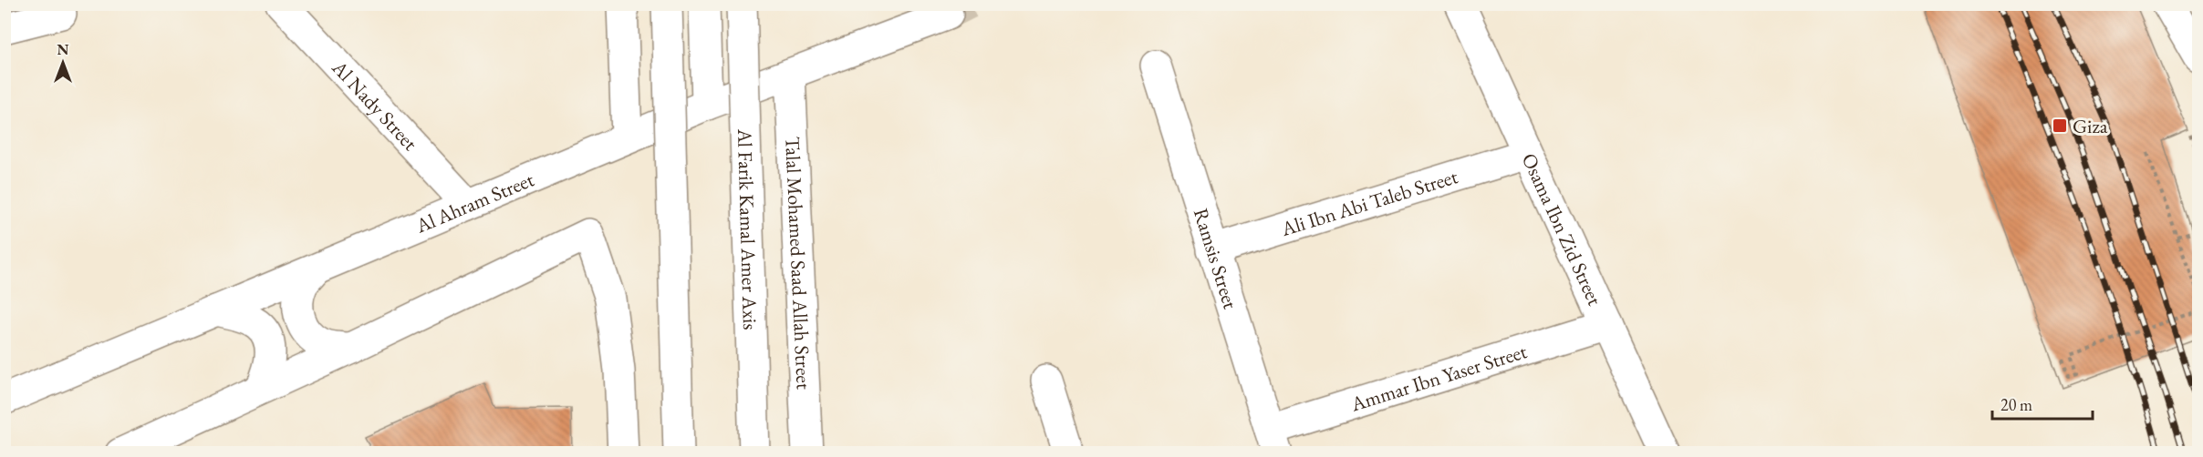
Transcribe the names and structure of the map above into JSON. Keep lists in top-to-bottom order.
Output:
{
  "streets": {
    "main road": [
      "Al Nady Street",
      "Al Ahram Street",
      "Ali Ibn Abi Taleb Street",
      "Al Farik Kamal Amer Axis",
      "Osama Ibn Zid Street",
      "Ramsis Street",
      "Talal Mohamed Saad Allah Street",
      "Ammar Ibn Yaser Street"
    ]
  },
  "crossings": [
    ["Al Nady Street", "Al Ahram Street"],
    ["Al Ahram Street", "Talal Mohamed Saad Allah Street"],
    ["Ali Ibn Abi Taleb Street", "Osama Ibn Zid Street"],
    ["Ali Ibn Abi Taleb Street", "Ramsis Street"],
    ["Osama Ibn Zid Street", "Ammar Ibn Yaser Street"],
    ["Ramsis Street", "Ammar Ibn Yaser Street"]
  ],
  "places": {
    "transit": ["Giza"]
  },
  "scale_bar": "20 m",
  "north": "top"
}
